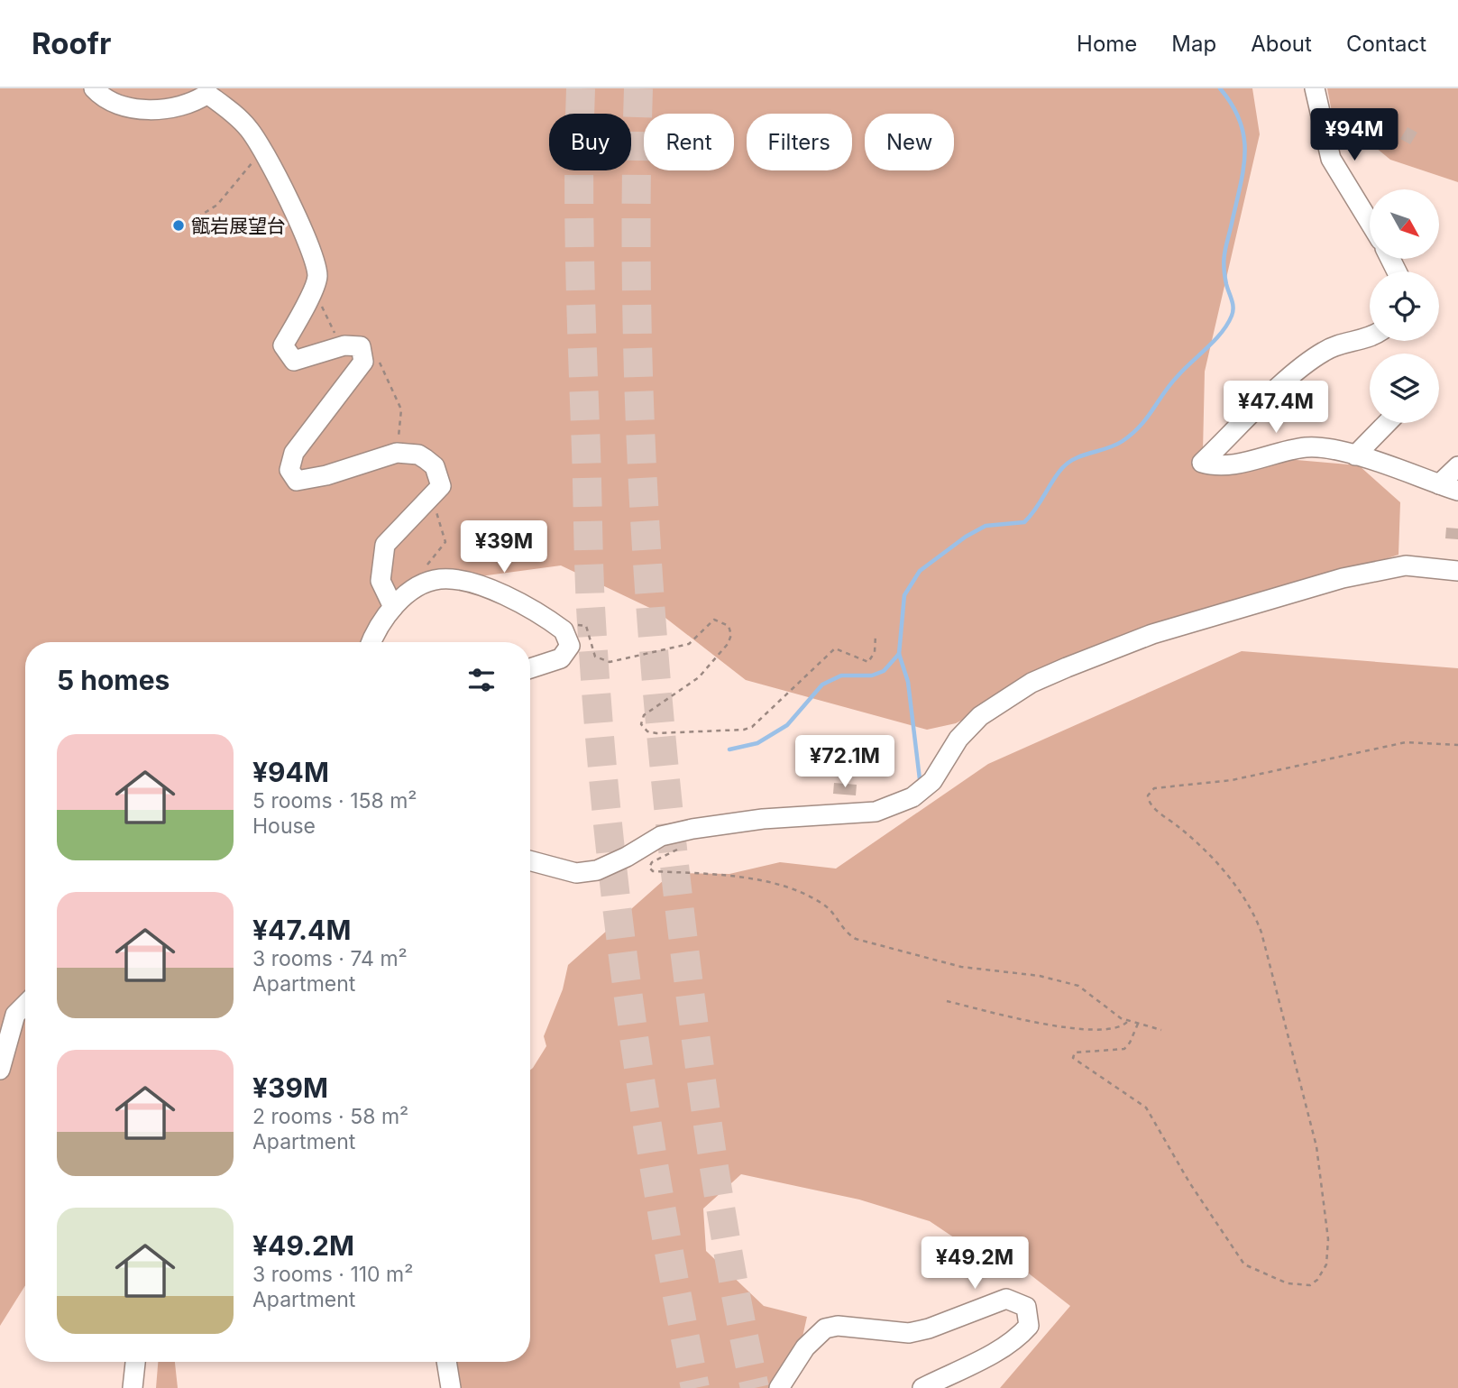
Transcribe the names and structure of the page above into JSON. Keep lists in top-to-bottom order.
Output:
{
  "places": ["甑岩展望台"],
  "north": "bottom right",
  "page": {
    "header": "Roofr",
    "nav": [
      "Home",
      "Map",
      "About",
      "Contact"
    ],
    "price": [
      "¥94M",
      "¥47.4M",
      "¥39M",
      "¥72.1M",
      "¥49.2M"
    ],
    "chip": [
      "Buy",
      "Rent",
      "Filters",
      "New"
    ],
    "heading": "5 homes",
    "list": [
      {
        "name": "¥94M",
        "note": "5 rooms · 158 m² · House"
      },
      {
        "name": "¥47.4M",
        "note": "3 rooms · 74 m² · Apartment"
      },
      {
        "name": "¥39M",
        "note": "2 rooms · 58 m² · Apartment"
      },
      {
        "name": "¥49.2M",
        "note": "3 rooms · 110 m² · Apartment"
      }
    ]
  }
}
